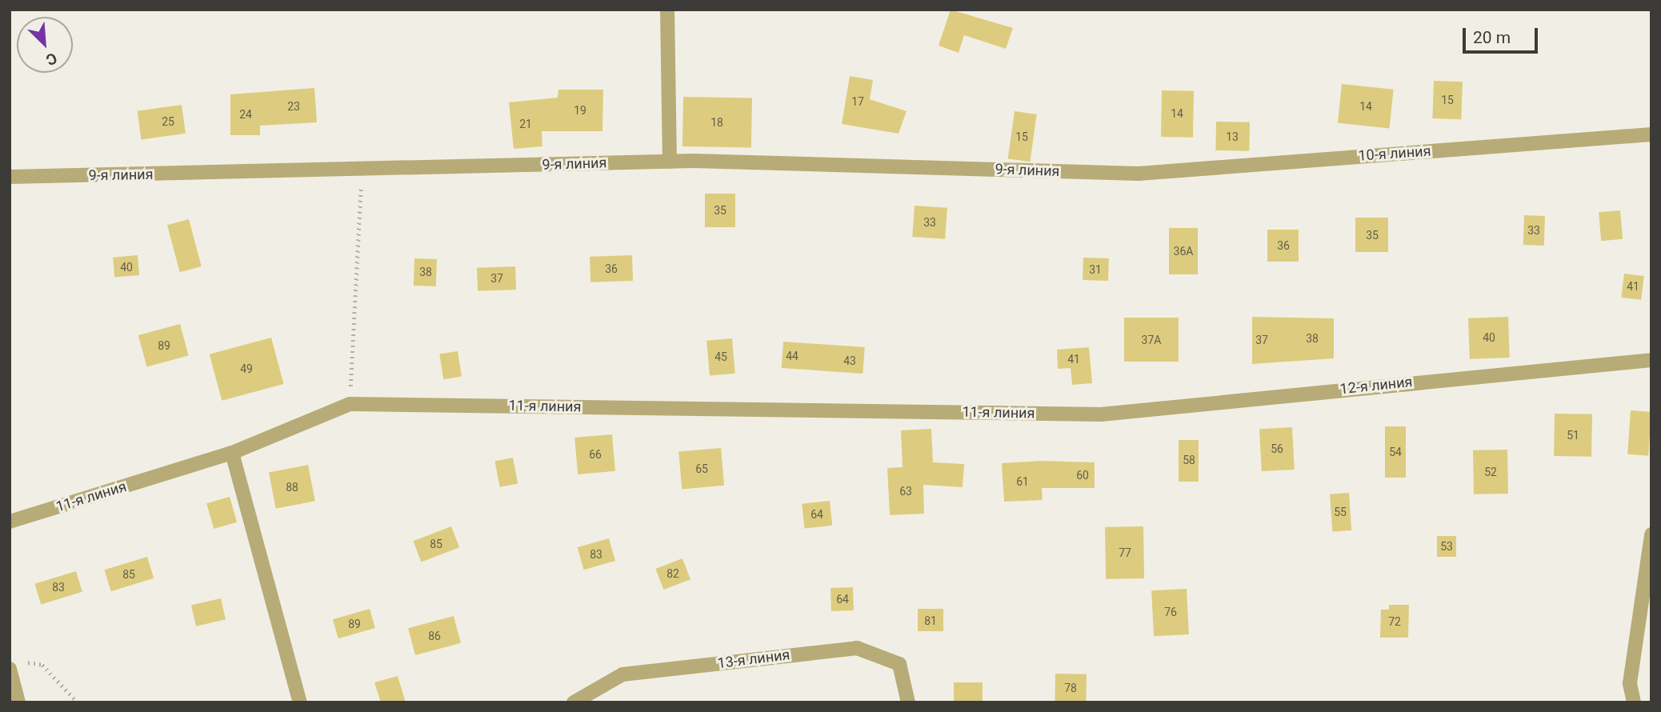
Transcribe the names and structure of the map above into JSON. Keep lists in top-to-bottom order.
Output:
{
  "streets": {
    "street": [
      "10-я линия",
      "9-я линия",
      "12-я линия",
      "11-я линия",
      "13-я линия"
    ]
  },
  "crossings": [
    ["10-я линия", "9-я линия"],
    ["12-я линия", "11-я линия"]
  ],
  "house_numbers": [
    "15",
    "17",
    "23",
    "14",
    "19",
    "14",
    "24",
    "25",
    "18",
    "21",
    "15",
    "13",
    "35",
    "33",
    "33",
    "35",
    "36",
    "36А",
    "40",
    "36",
    "31",
    "38",
    "37",
    "41",
    "40",
    "38",
    "37А",
    "37",
    "89",
    "44",
    "45",
    "41",
    "43",
    "49",
    "51",
    "56",
    "54",
    "66",
    "58",
    "65",
    "52",
    "60",
    "61",
    "88",
    "63",
    "55",
    "64",
    "85",
    "53",
    "77",
    "83",
    "82",
    "85",
    "83",
    "64",
    "76",
    "81",
    "72",
    "89",
    "86",
    "78"
  ],
  "scale_bar": "20 m",
  "north": "bottom right"
}
